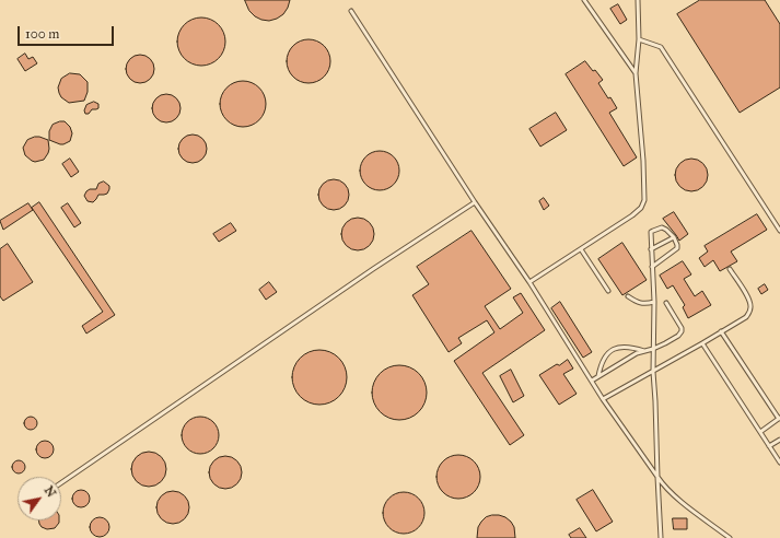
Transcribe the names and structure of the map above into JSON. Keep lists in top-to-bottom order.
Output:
{
  "scale_bar": "100 m",
  "north": "top right"
}
